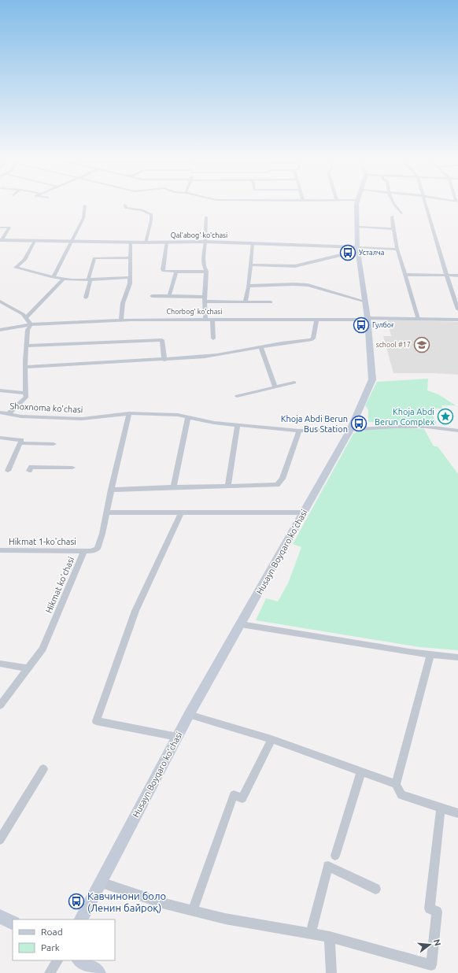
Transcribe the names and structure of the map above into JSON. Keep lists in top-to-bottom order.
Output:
{
  "streets": {
    "main road": ["Husayn Boyqaro ko'chasi"],
    "street": [
      "Qal'abog' ko'chasi",
      "Сhorbog' ko'chasi",
      "Shoxnoma ko'chasi",
      "Hikmat 1-ko'chasi",
      "Hikmat ko'chasi"
    ]
  },
  "crossings": [
    ["Qal'abog' ko'chasi", "Husayn Boyqaro ko'chasi"],
    ["Сhorbog' ko'chasi", "Husayn Boyqaro ko'chasi"],
    ["Shoxnoma ko'chasi", "Husayn Boyqaro ko'chasi"],
    ["Shoxnoma ko'chasi", "Hikmat ko'chasi"],
    ["Hikmat 1-ko'chasi", "Hikmat ko'chasi"]
  ],
  "places": {
    "bus stop": [
      "Усталча",
      "Гулбоғ",
      "Khoja Abdi Berun Bus Station",
      "Кавчинони боло (Ленин байроқ)"
    ],
    "school or university": ["school #17"],
    "place": ["Khoja Abdi Berun Complex"]
  },
  "legend": ["Road", "Park"],
  "north": "right"
}
